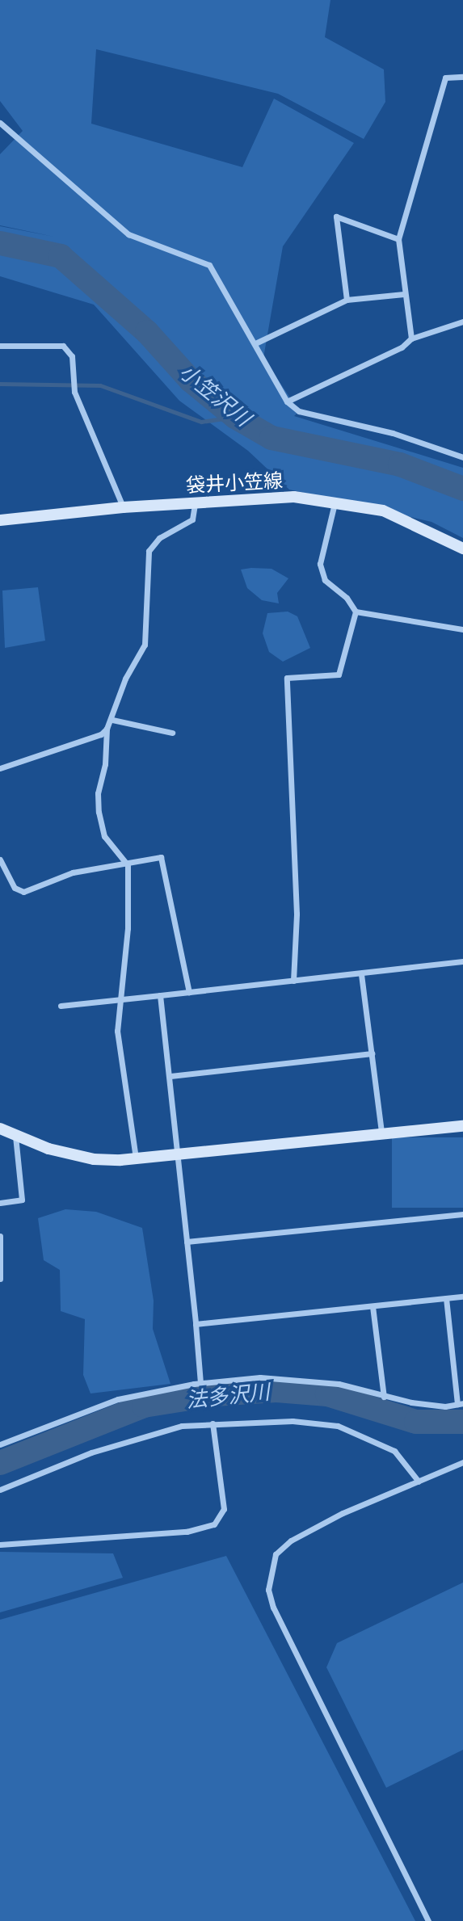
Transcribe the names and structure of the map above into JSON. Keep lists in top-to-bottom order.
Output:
{
  "streets": {
    "main road": ["袋井小笠線"]
  },
  "water": ["小笠沢川", "法多沢川"]
}
